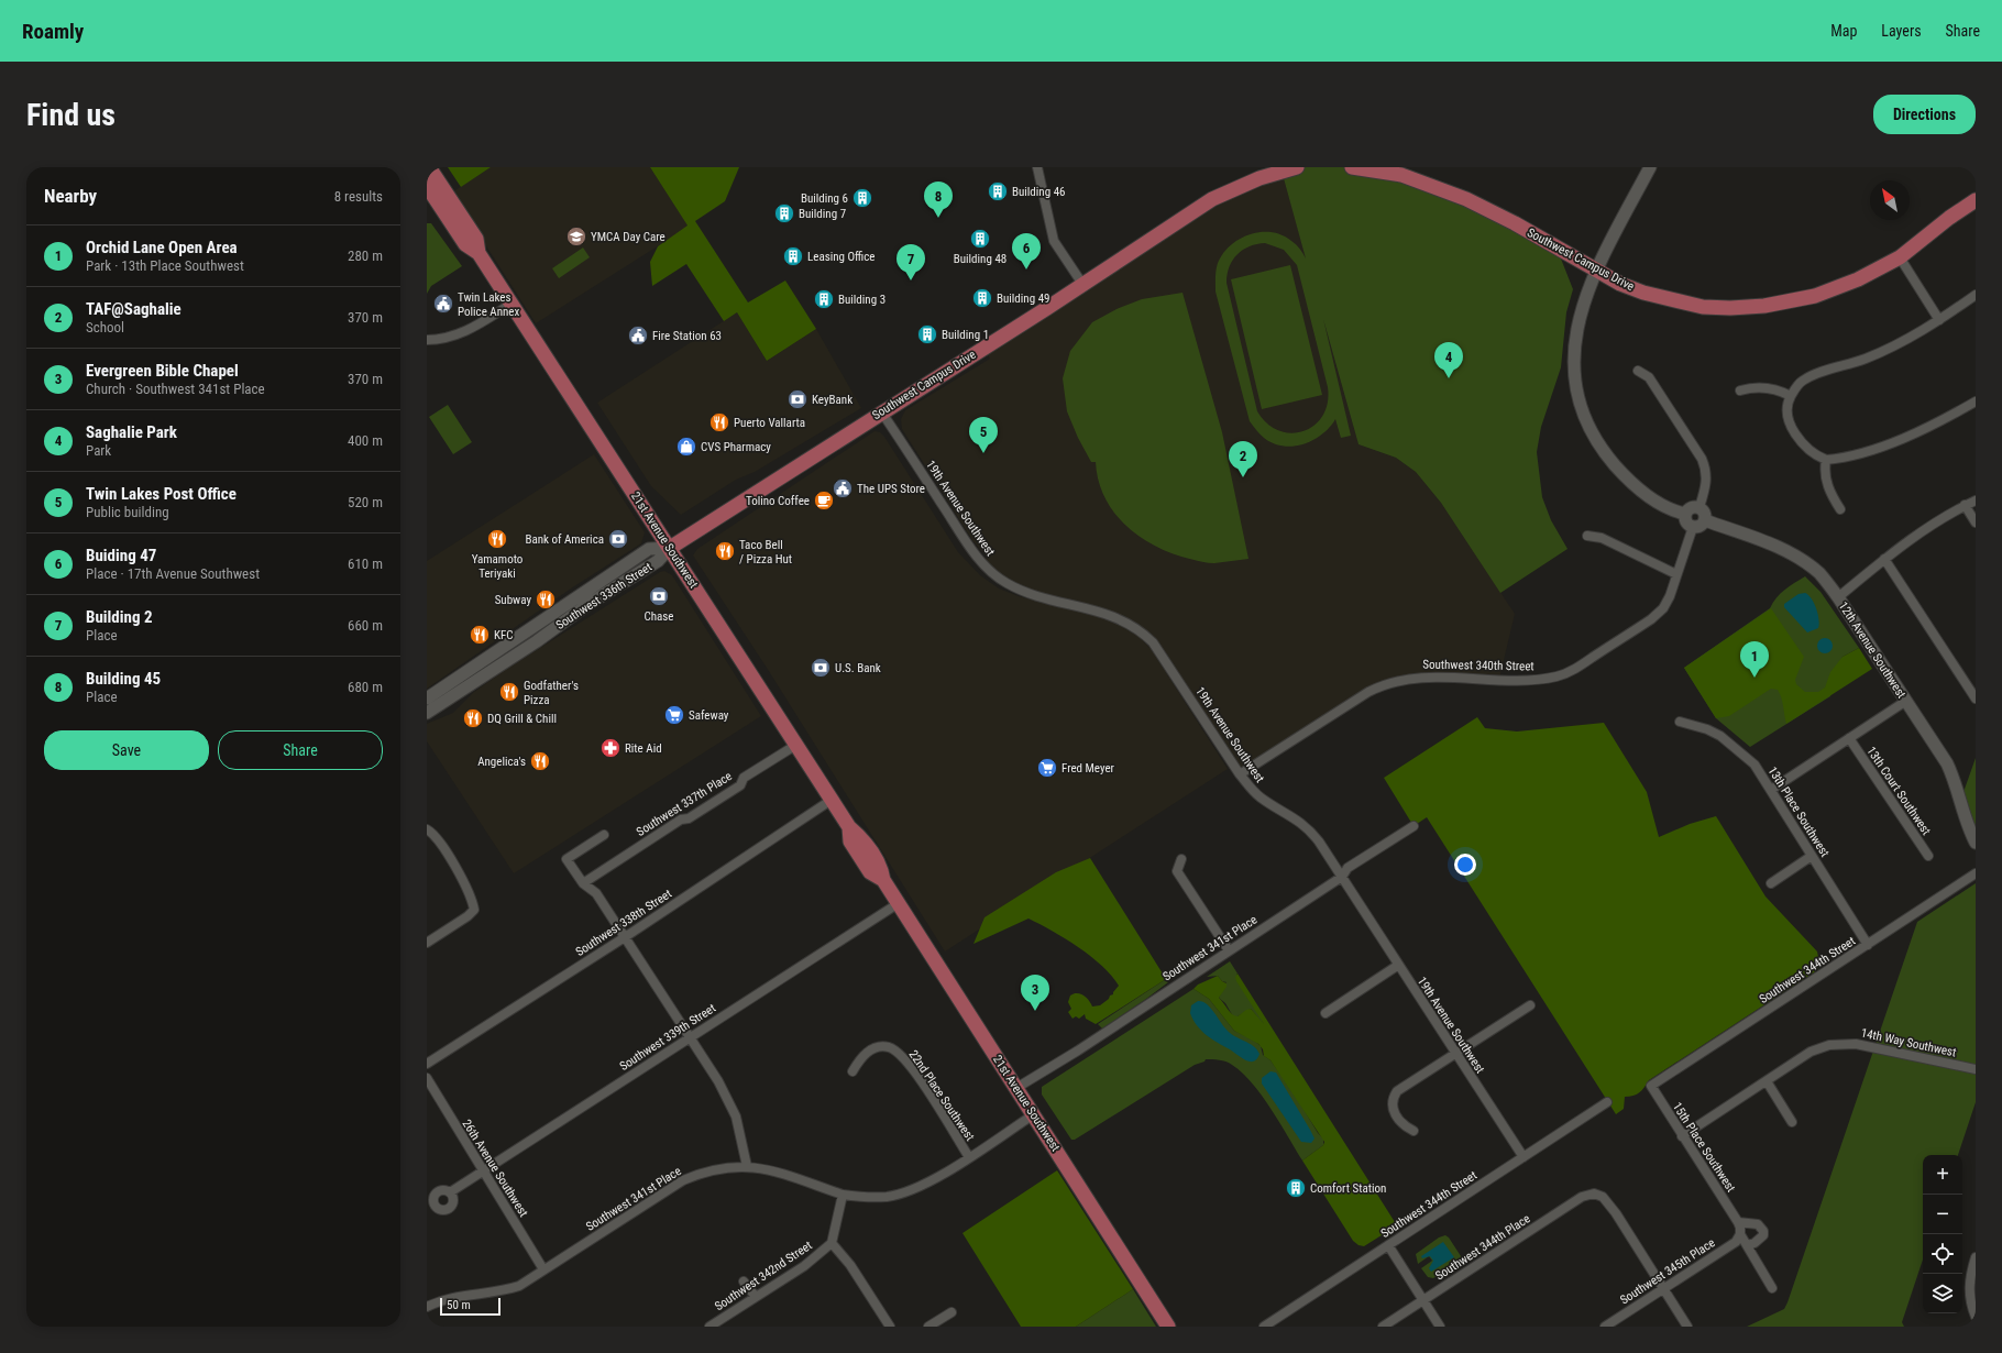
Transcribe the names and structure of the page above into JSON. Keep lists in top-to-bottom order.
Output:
{
  "streets": {
    "main road": ["Southwest Campus Drive", "21st Avenue Southwest"],
    "street": [
      "19th Avenue Southwest",
      "Southwest 336th Street",
      "12th Avenue Southwest",
      "Southwest 340th Street",
      "13th Court Southwest",
      "Southwest 337th Place",
      "13th Place Southwest",
      "Southwest 338th Street",
      "Southwest 341st Place",
      "Southwest 344th Street",
      "Southwest 339th Street",
      "14th Way Southwest",
      "22nd Place Southwest",
      "15th Place Southwest",
      "26th Avenue Southwest",
      "Southwest 344th Place",
      "Southwest 345th Place",
      "Southwest 342nd Street"
    ]
  },
  "crossings": [
    ["Southwest Campus Drive", "19th Avenue Southwest"],
    ["Southwest Campus Drive", "21st Avenue Southwest"],
    ["Southwest Campus Drive", "Southwest 336th Street"],
    ["19th Avenue Southwest", "Southwest 340th Street"],
    ["19th Avenue Southwest", "Southwest 341st Place"],
    ["19th Avenue Southwest", "Southwest 344th Street"],
    ["21st Avenue Southwest", "Southwest 336th Street"],
    ["21st Avenue Southwest", "Southwest 337th Place"],
    ["21st Avenue Southwest", "Southwest 338th Street"],
    ["21st Avenue Southwest", "Southwest 341st Place"],
    ["21st Avenue Southwest", "Southwest 339th Street"],
    ["12th Avenue Southwest", "Southwest 340th Street"],
    ["13th Place Southwest", "Southwest 344th Street"],
    ["Southwest 341st Place", "26th Avenue Southwest"],
    ["Southwest 341st Place", "Southwest 342nd Street"],
    ["Southwest 344th Street", "15th Place Southwest"],
    ["Southwest 339th Street", "26th Avenue Southwest"],
    ["15th Place Southwest", "Southwest 345th Place"],
    ["Southwest 344th Place", "Southwest 345th Place"]
  ],
  "places": {
    "building": [
      "Building 46",
      "Building 6",
      "Building 7",
      "Building 48",
      "Leasing Office",
      "Building 49",
      "Building 3",
      "Building 1",
      "Comfort Station"
    ],
    "school or university": ["YMCA Day Care"],
    "public building": ["Twin Lakes Police Annex", "Fire Station 63", "The UPS Store"],
    "bank": [
      "KeyBank",
      "Bank of America",
      "Chase",
      "U.S. Bank"
    ],
    "restaurant": [
      "Puerto Vallarta",
      "Yamamoto Teriyaki",
      "Taco Bell / Pizza Hut",
      "Subway",
      "KFC",
      "Godfather's Pizza",
      "DQ Grill & Chill",
      "Angelica's"
    ],
    "shop": ["CVS Pharmacy"],
    "cafe": ["Tolino Coffee"],
    "supermarket": ["Safeway", "Fred Meyer"],
    "pharmacy": ["Rite Aid"]
  },
  "scale_bar": "50 m",
  "north": "top left",
  "page": {
    "header": "Roamly",
    "nav": ["Map", "Layers", "Share"],
    "buttons": [
      "Directions",
      ["Save", "Share"]
    ],
    "title": "Find us",
    "heading": ["Nearby", "8 results"],
    "pins": [
      "8",
      "6",
      "7",
      "4",
      "5",
      "2",
      "1",
      "3"
    ],
    "list": [
      {
        "mark": "1",
        "name": "Orchid Lane Open Area",
        "note": "Park · 13th Place Southwest",
        "value": "280 m"
      },
      {
        "mark": "2",
        "name": "TAF@Saghalie",
        "note": "School",
        "value": "370 m"
      },
      {
        "mark": "3",
        "name": "Evergreen Bible Chapel",
        "note": "Church · Southwest 341st Place",
        "value": "370 m"
      },
      {
        "mark": "4",
        "name": "Saghalie Park",
        "note": "Park",
        "value": "400 m"
      },
      {
        "mark": "5",
        "name": "Twin Lakes Post Office",
        "note": "Public building",
        "value": "520 m"
      },
      {
        "mark": "6",
        "name": "Buiding 47",
        "note": "Place · 17th Avenue Southwest",
        "value": "610 m"
      },
      {
        "mark": "7",
        "name": "Building 2",
        "note": "Place",
        "value": "660 m"
      },
      {
        "mark": "8",
        "name": "Building 45",
        "note": "Place",
        "value": "680 m"
      }
    ],
    "map_buttons": ["+", "−"],
    "scale": "50 m"
  }
}
